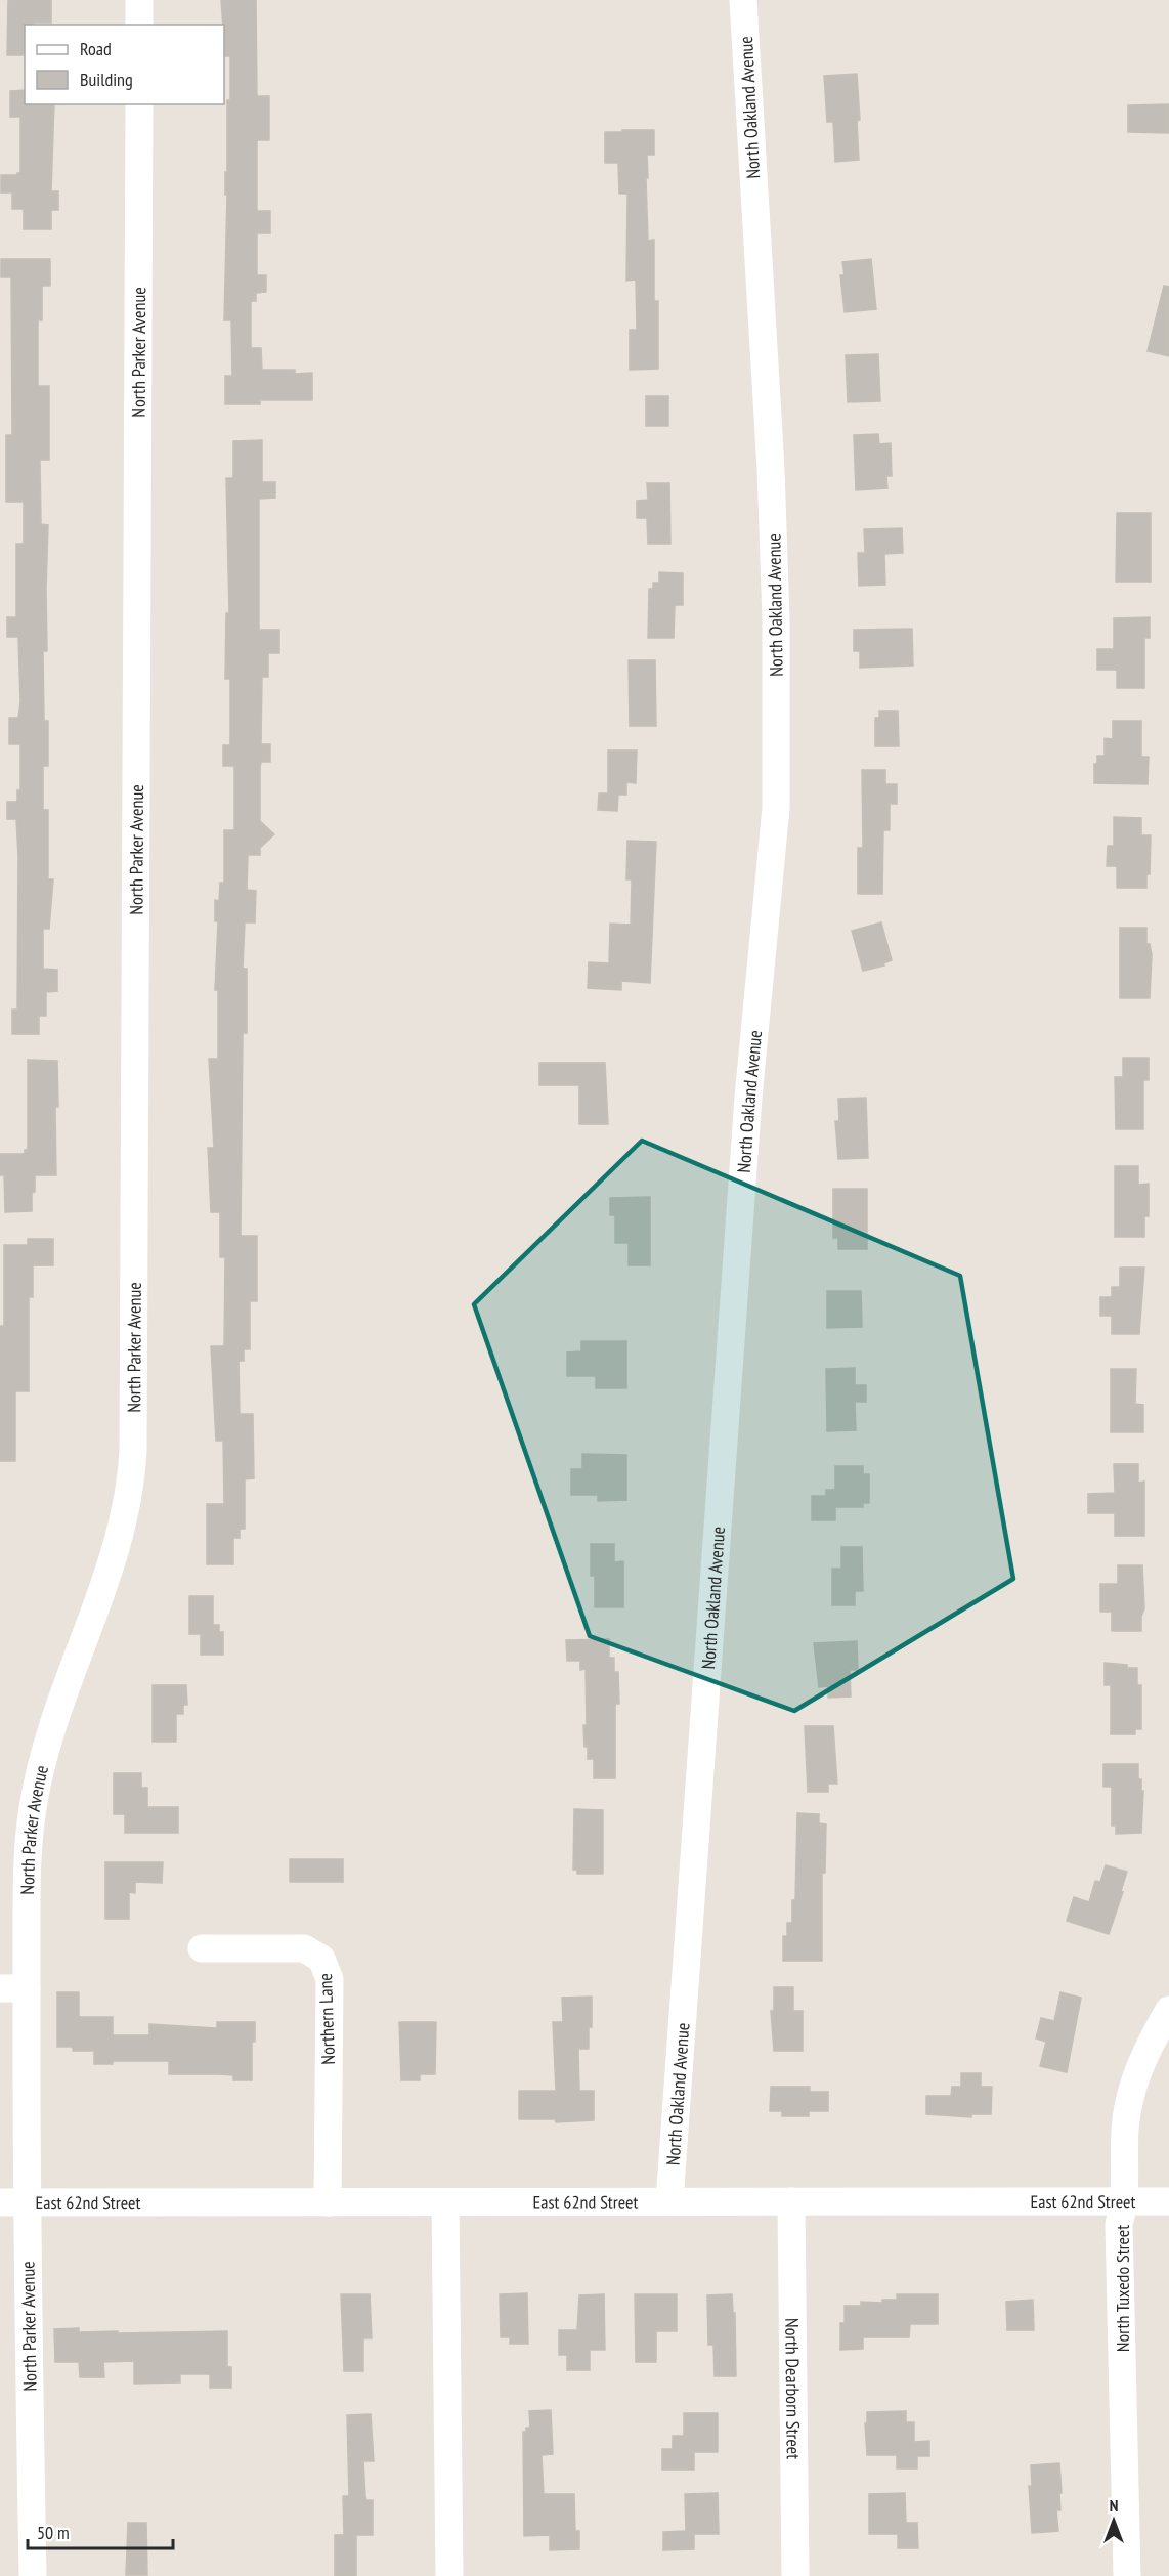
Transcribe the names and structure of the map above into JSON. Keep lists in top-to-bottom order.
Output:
{
  "streets": {
    "street": [
      "North Oakland Avenue",
      "North Parker Avenue",
      "Northern Lane",
      "East 62nd Street",
      "North Tuxedo Street",
      "North Dearborn Street"
    ]
  },
  "crossings": [
    ["North Oakland Avenue", "East 62nd Street"],
    ["North Parker Avenue", "East 62nd Street"],
    ["Northern Lane", "East 62nd Street"],
    ["East 62nd Street", "North Tuxedo Street"],
    ["East 62nd Street", "North Dearborn Street"]
  ],
  "legend": ["Road", "Building"],
  "scale_bar": "50 m",
  "north": "top"
}
